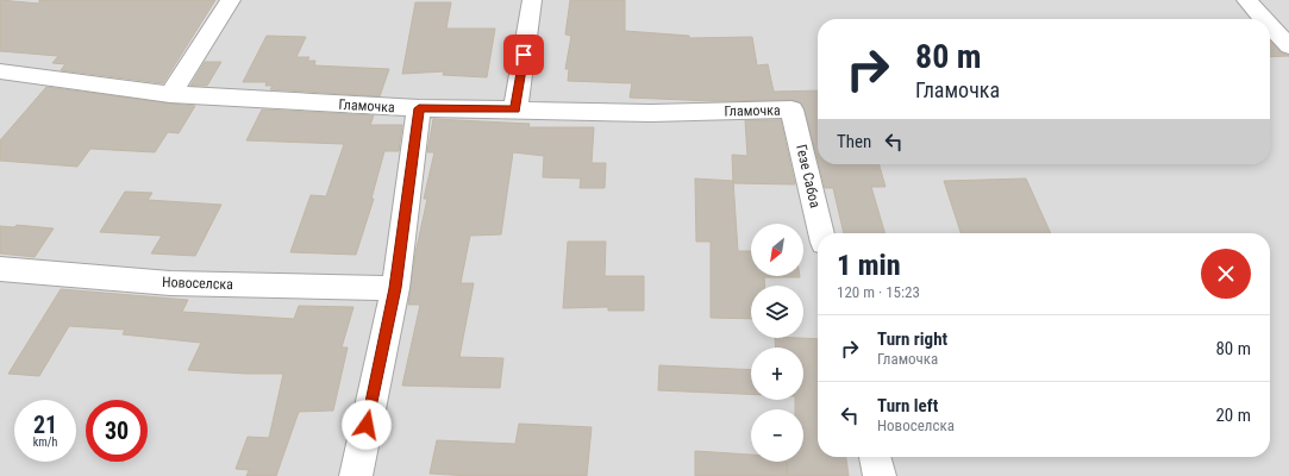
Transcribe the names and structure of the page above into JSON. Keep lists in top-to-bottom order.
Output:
{
  "streets": {
    "street": ["Гламочка", "Гезе Сабоа", "Новоселска"]
  },
  "crossings": [
    ["Гламочка", "Гезе Сабоа"]
  ],
  "north": "bottom left",
  "page": {
    "turn": ["80 m", "Гламочка"],
    "then": "Then",
    "map_buttons": ["+", "−"],
    "heading": ["1 min", "120 m · 15:23"],
    "list": [
      {
        "name": "Turn right",
        "note": "Гламочка",
        "value": "80 m"
      },
      {
        "name": "Turn left",
        "note": "Новоселска",
        "value": "20 m"
      }
    ],
    "speed": "21 km/h",
    "limit": "30"
  }
}
